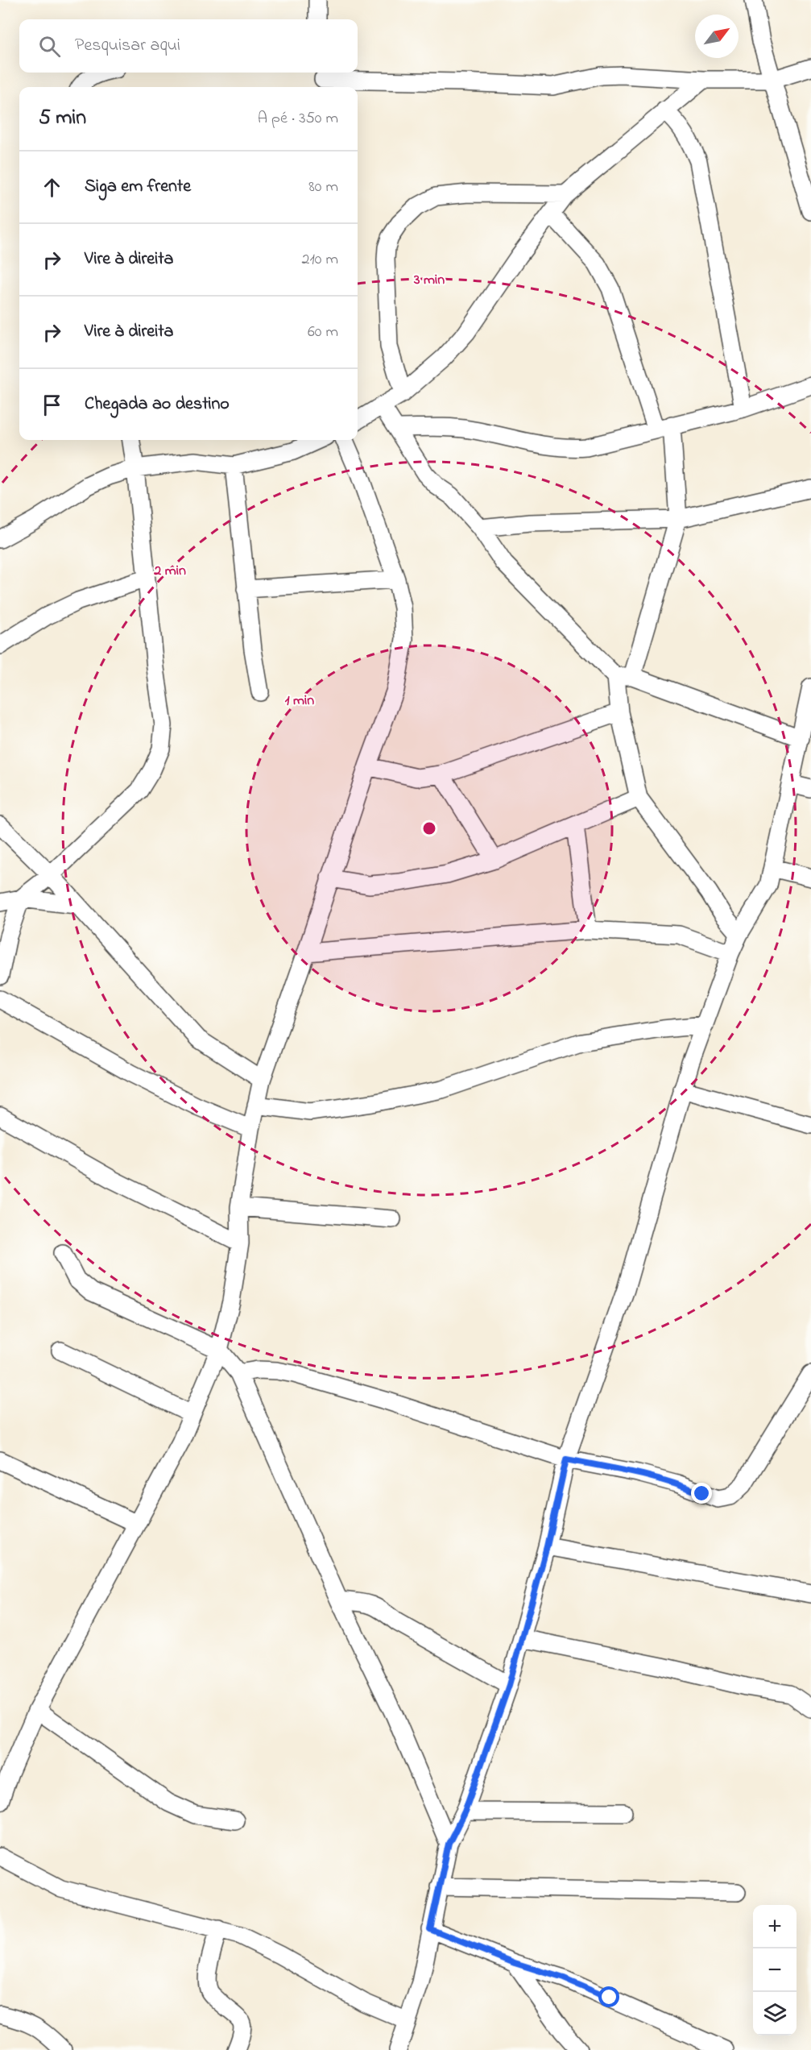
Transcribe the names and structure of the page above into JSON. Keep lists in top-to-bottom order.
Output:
{
  "north": "top right",
  "page": {
    "search": "Pesquisar aqui",
    "heading": ["5 min", "A pé · 350 m"],
    "list": [
      ["Siga em frente", "80 m"],
      ["Vire à direita", "210 m"],
      ["Vire à direita", "60 m"],
      "Chegada ao destino"
    ],
    "map_buttons": ["+", "−"]
  },
  "rings": ["3 min", "2 min", "1 min"]
}
